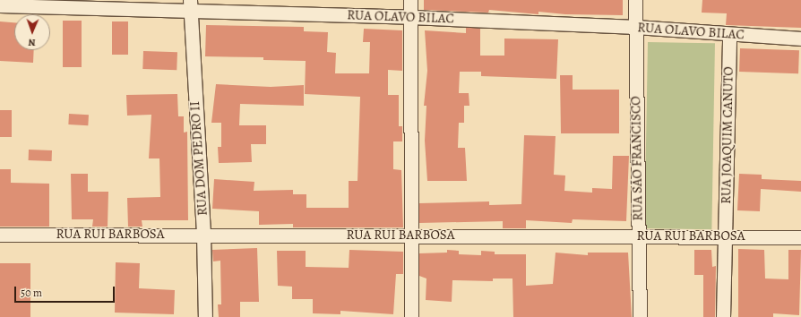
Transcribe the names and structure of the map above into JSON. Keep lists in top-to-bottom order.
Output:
{
  "streets": {
    "street": [
      "RUA OLAVO BILAC",
      "RUA JOAQUIM CANUTO",
      "RUA DOM PEDRO II",
      "RUA SÃO FRANCISCO",
      "RUA RUI BARBOSA"
    ]
  },
  "crossings": [
    ["RUA OLAVO BILAC", "RUA JOAQUIM CANUTO"],
    ["RUA OLAVO BILAC", "RUA DOM PEDRO II"],
    ["RUA OLAVO BILAC", "RUA SÃO FRANCISCO"],
    ["RUA JOAQUIM CANUTO", "RUA RUI BARBOSA"],
    ["RUA DOM PEDRO II", "RUA RUI BARBOSA"],
    ["RUA SÃO FRANCISCO", "RUA RUI BARBOSA"]
  ],
  "scale_bar": "50 m",
  "north": "bottom"
}
